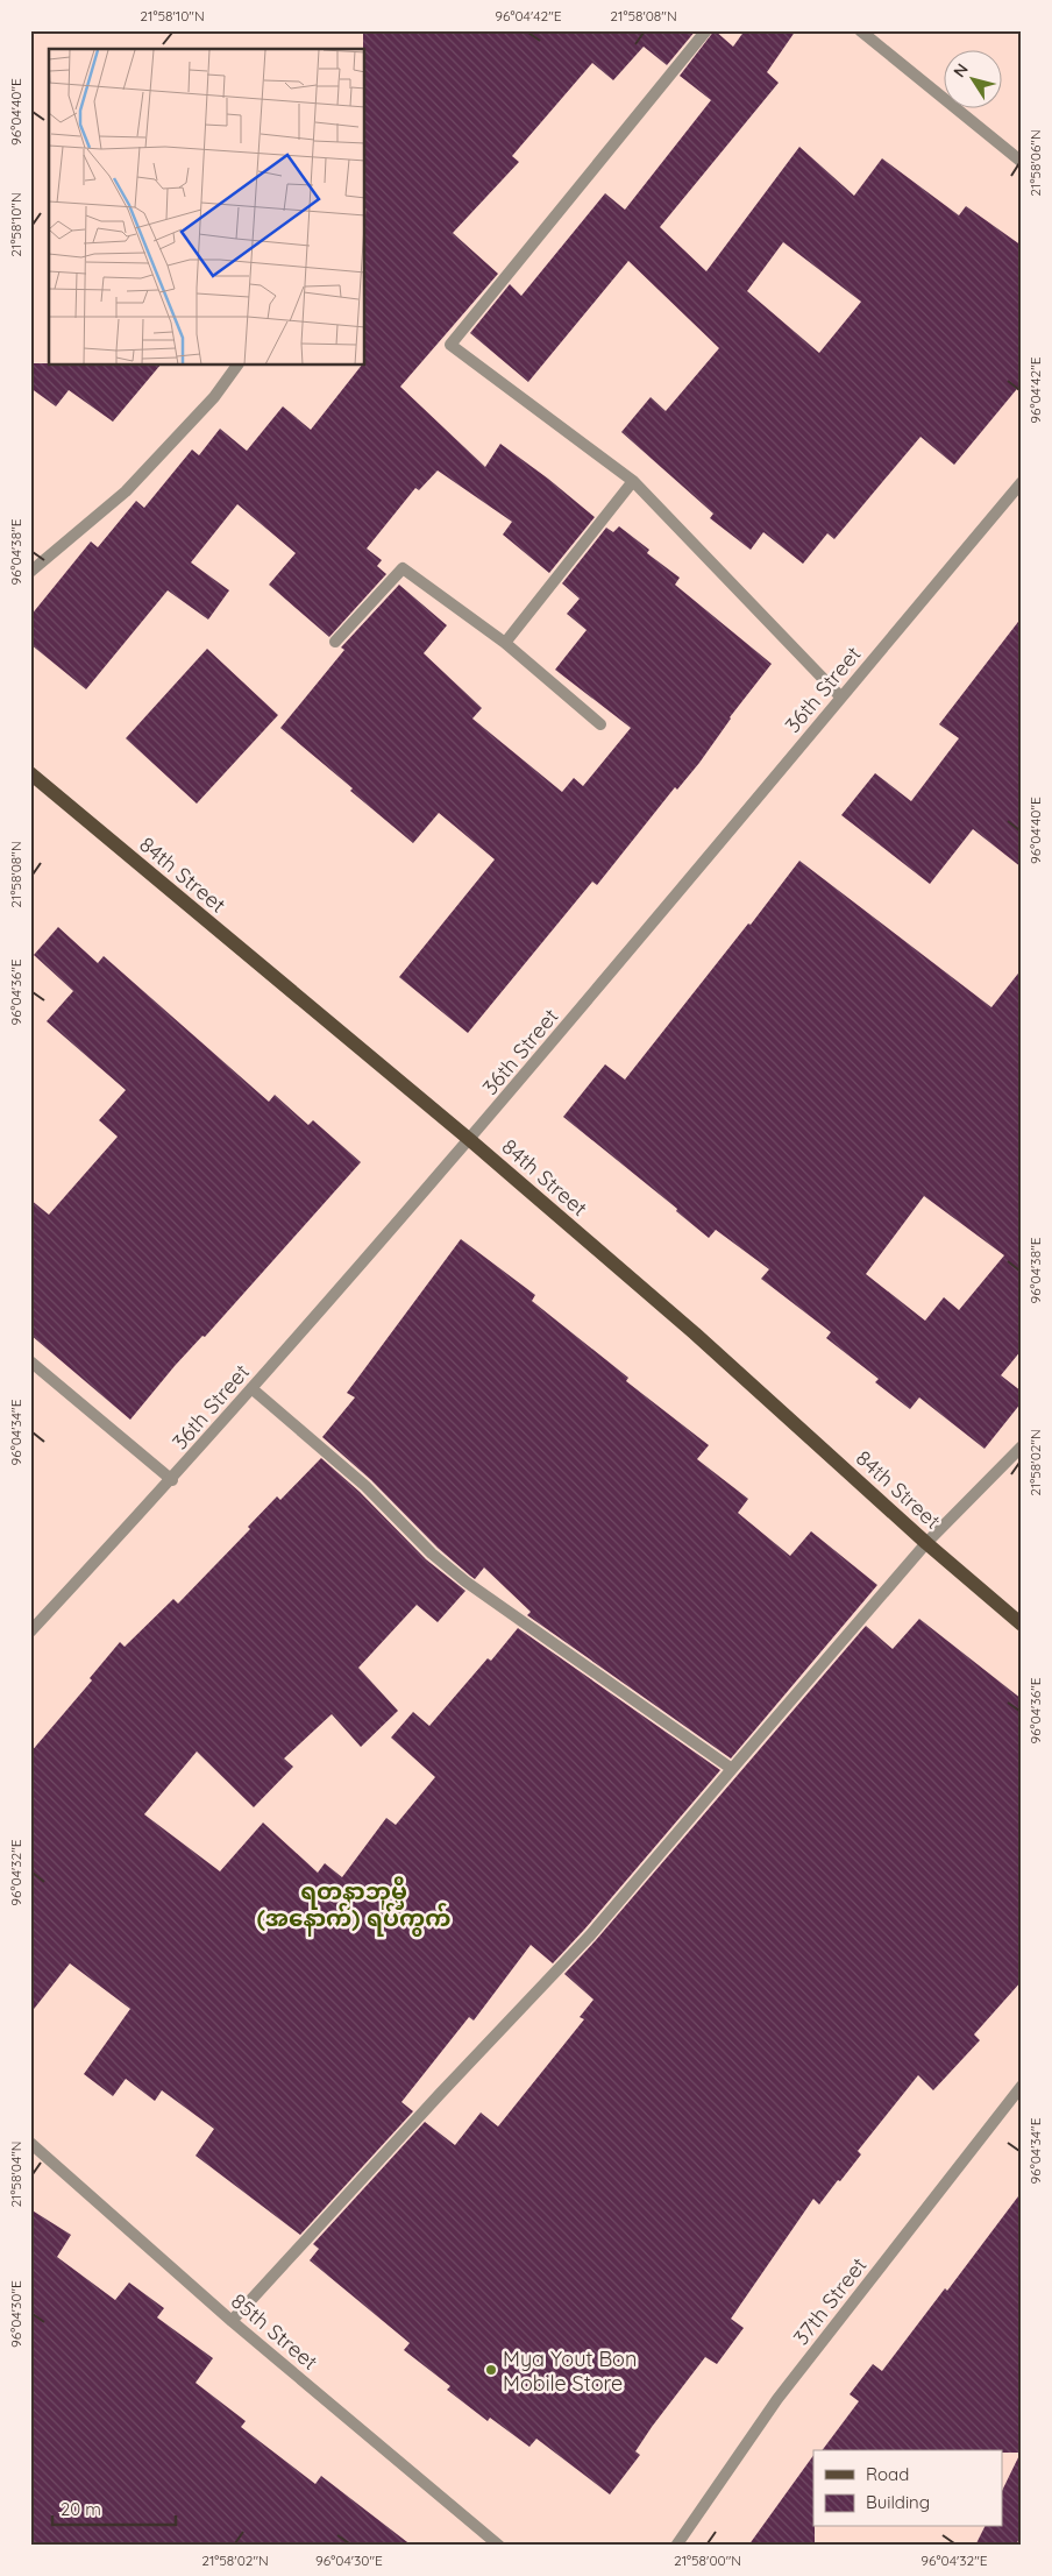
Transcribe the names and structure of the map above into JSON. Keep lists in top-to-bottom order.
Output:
{
  "streets": {
    "main road": ["84th Street"],
    "street": ["36th Street", "37th Street", "85th Street"]
  },
  "crossings": [
    ["36th Street", "84th Street"]
  ],
  "districts": ["ရတနာဘုမ္မိ (အနောက်) ရပ်ကွက်"],
  "places": ["Mya Yout Bon Mobile Store"],
  "legend": ["Road", "Building"],
  "scale_bar": "20 m",
  "north": "top left",
  "coordinates": [
    "21°58'10\"N",
    "96°04'42\"E",
    "21°58'08\"N",
    "96°04'40\"E",
    "21°58'06\"N",
    "96°04'38\"E",
    "96°04'36\"E",
    "96°04'34\"E",
    "21°58'02\"N",
    "96°04'32\"E",
    "21°58'04\"N",
    "96°04'30\"E",
    "21°58'00\"N"
  ]
}
